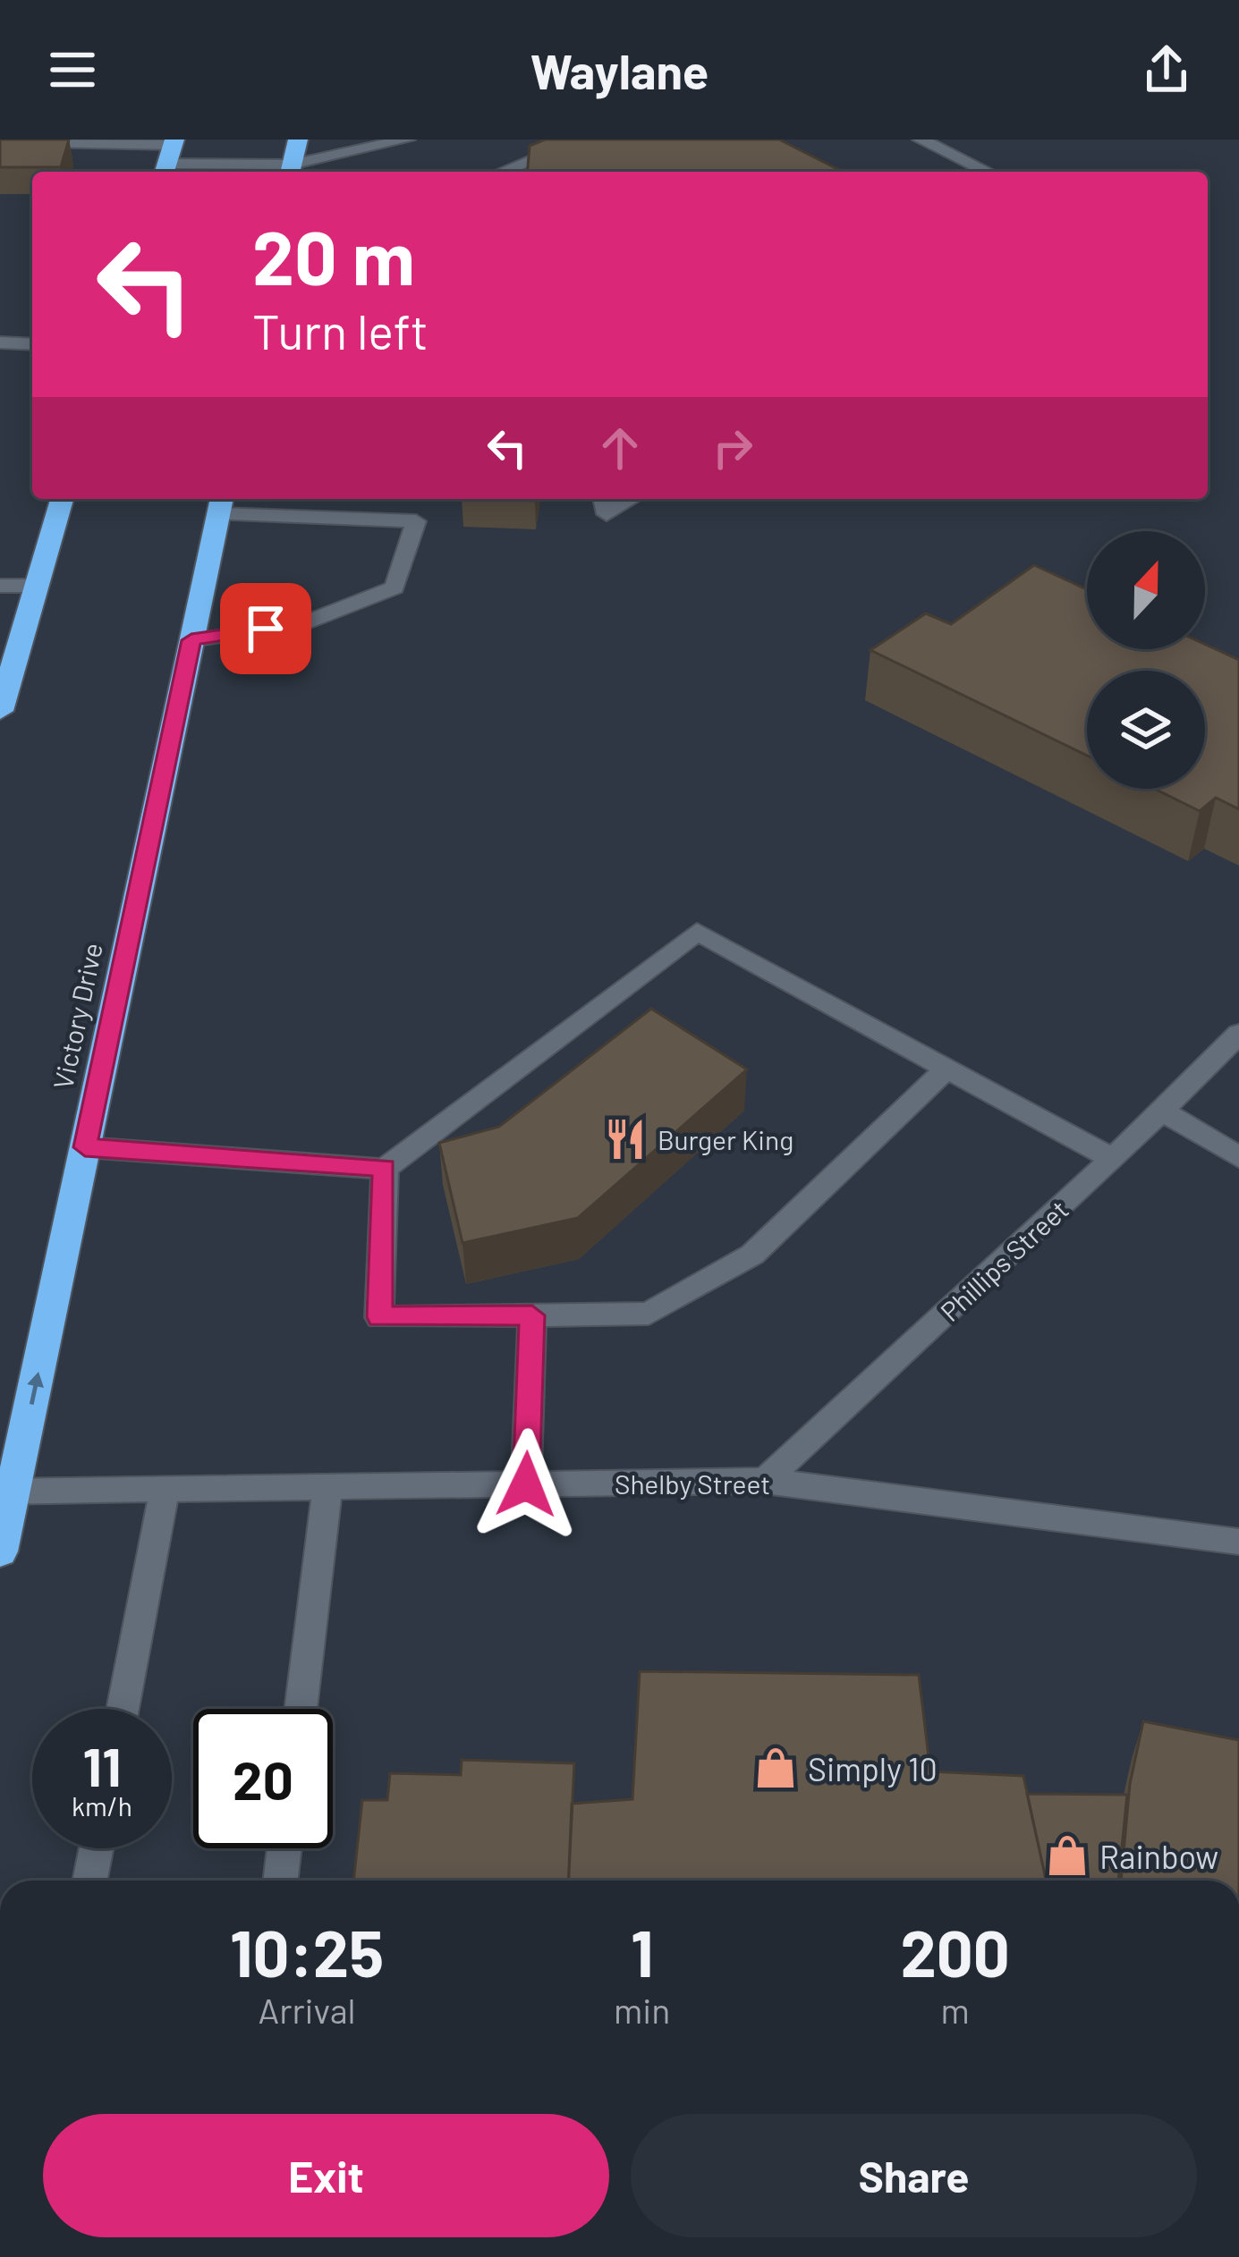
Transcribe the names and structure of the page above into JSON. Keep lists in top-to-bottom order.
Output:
{
  "streets": {
    "highway": ["Victory Drive"],
    "street": ["Phillips Street", "Shelby Street"]
  },
  "crossings": [
    ["Victory Drive", "Shelby Street"],
    ["Phillips Street", "Shelby Street"]
  ],
  "places": {
    "restaurant": ["Burger King"],
    "shop": ["Simply 10", "Rainbow"]
  },
  "north": "top",
  "page": {
    "header": "Waylane",
    "turn": ["20 m", "Turn left"],
    "speed": "11 km/h",
    "limit": "20",
    "eta": [
      "10:25",
      "Arrival",
      "1",
      "min",
      "200",
      "m"
    ],
    "buttons": ["Exit", "Share"]
  }
}
